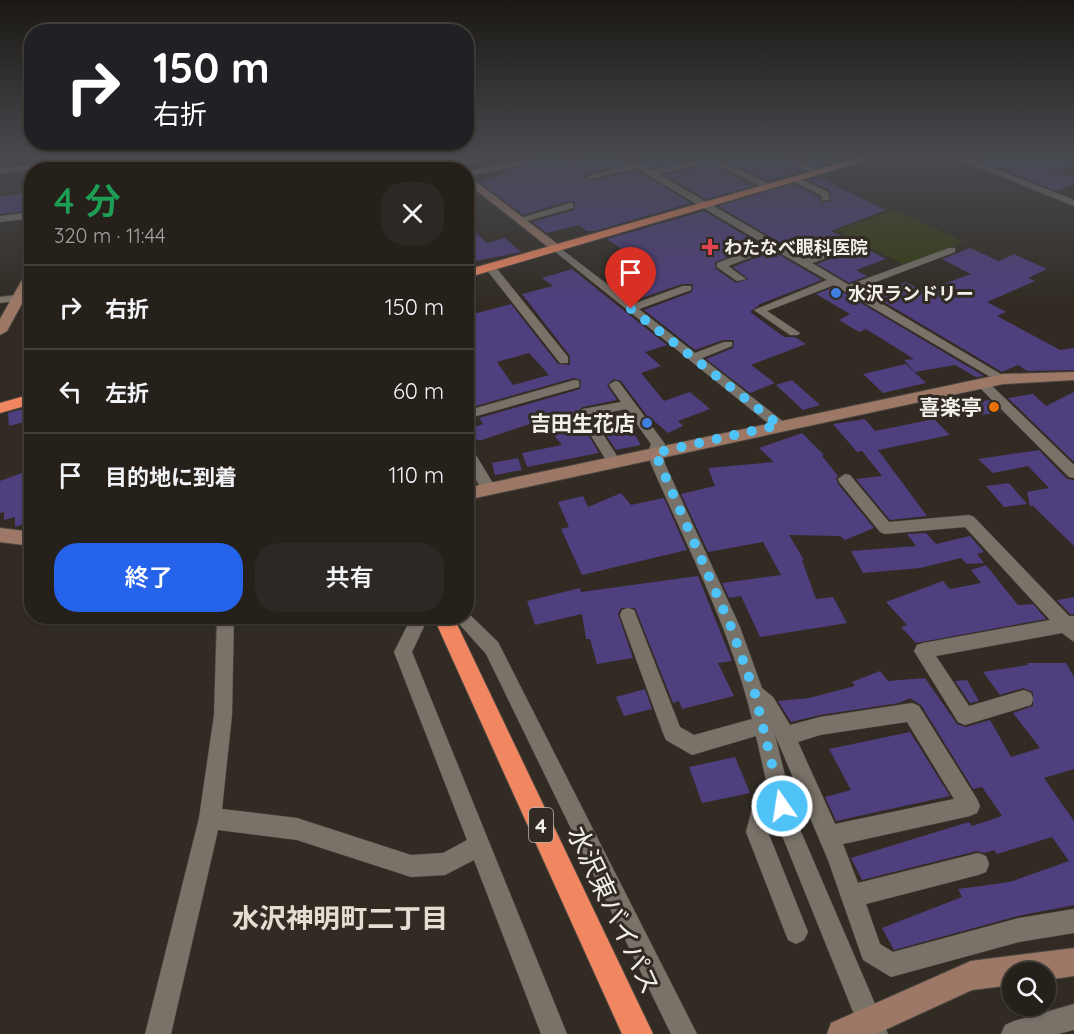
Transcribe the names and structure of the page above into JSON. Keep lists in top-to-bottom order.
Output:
{
  "streets": {
    "highway": ["4", "水沢東バイパス"]
  },
  "districts": ["水沢神明町二丁目"],
  "places": {
    "health": ["わたなべ眼科医院"],
    "other": ["水沢ランドリー", "喜楽亭", "吉田生花店"]
  },
  "page": {
    "turn": ["150 m", "右折"],
    "heading": ["4 分", "320 m · 11:44"],
    "list": [
      {
        "name": "右折",
        "value": "150 m"
      },
      {
        "name": "左折",
        "value": "60 m"
      },
      {
        "name": "目的地に到着",
        "value": "110 m"
      }
    ],
    "buttons": ["終了", "共有"]
  }
}
